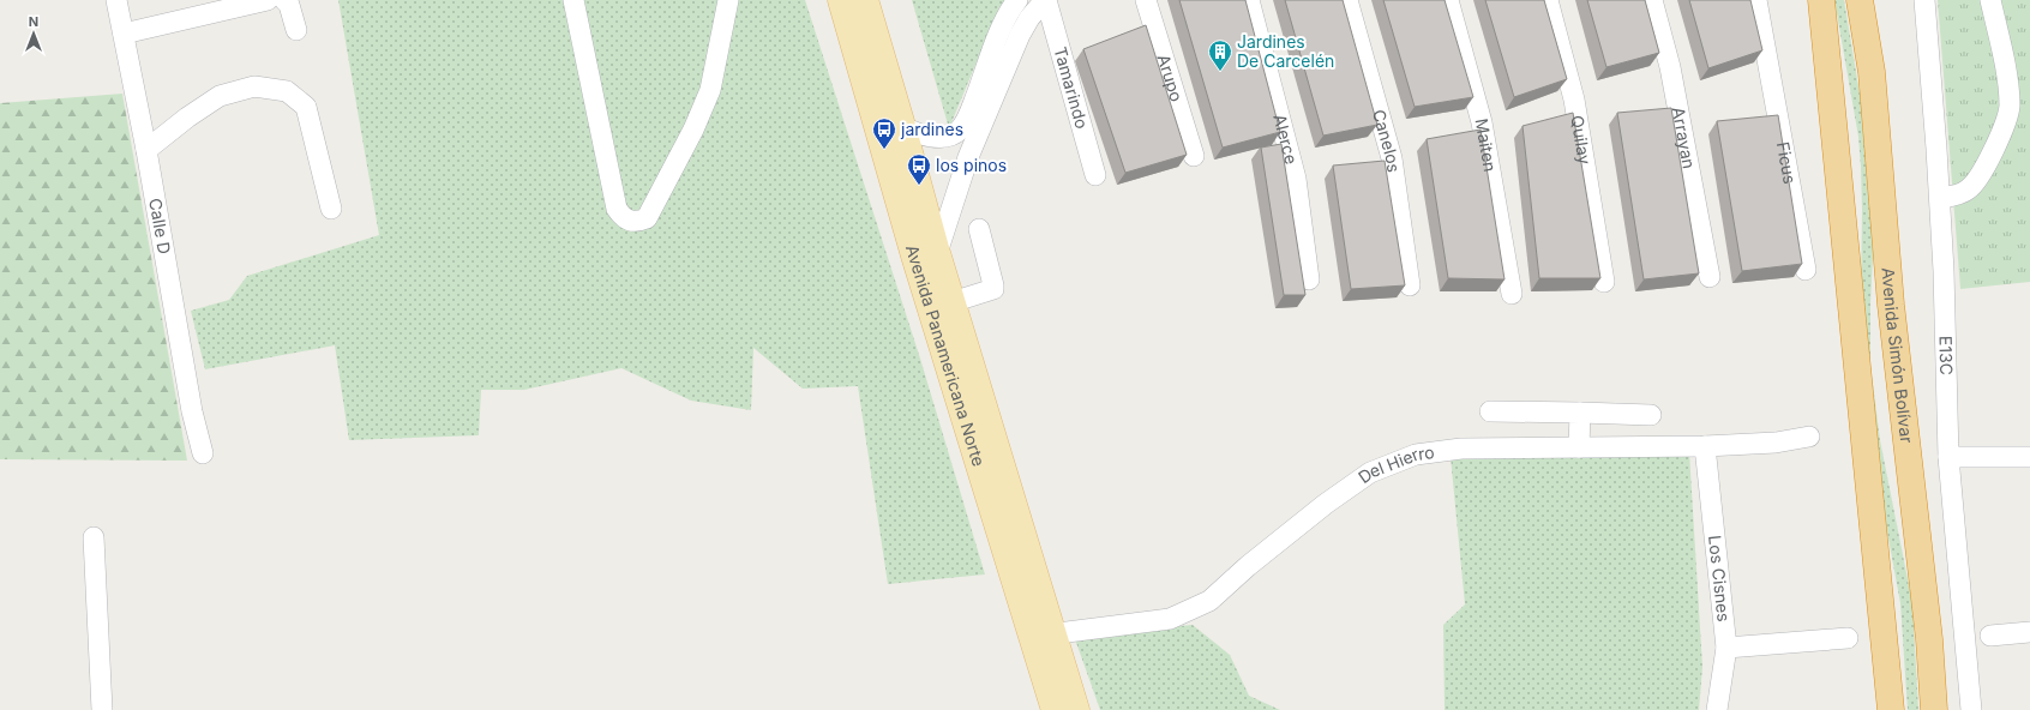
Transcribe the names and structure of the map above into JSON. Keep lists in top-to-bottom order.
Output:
{
  "streets": {
    "highway": ["Avenida Simón Bolívar"],
    "main road": ["Avenida Panamericana Norte"],
    "street": [
      "Arupo",
      "Tamarindo",
      "Arrayan",
      "Alerce",
      "Quilay",
      "Canelos",
      "Maiten",
      "Ficus",
      "Calle D",
      "E13C",
      "Del Hierro",
      "Los Cisnes"
    ]
  },
  "crossings": [
    ["Avenida Panamericana Norte", "Del Hierro"],
    ["Del Hierro", "Los Cisnes"]
  ],
  "places": {
    "building": ["Jardines De Carcelén"],
    "bus stop": ["jardines", "los pinos"]
  },
  "north": "top"
}
